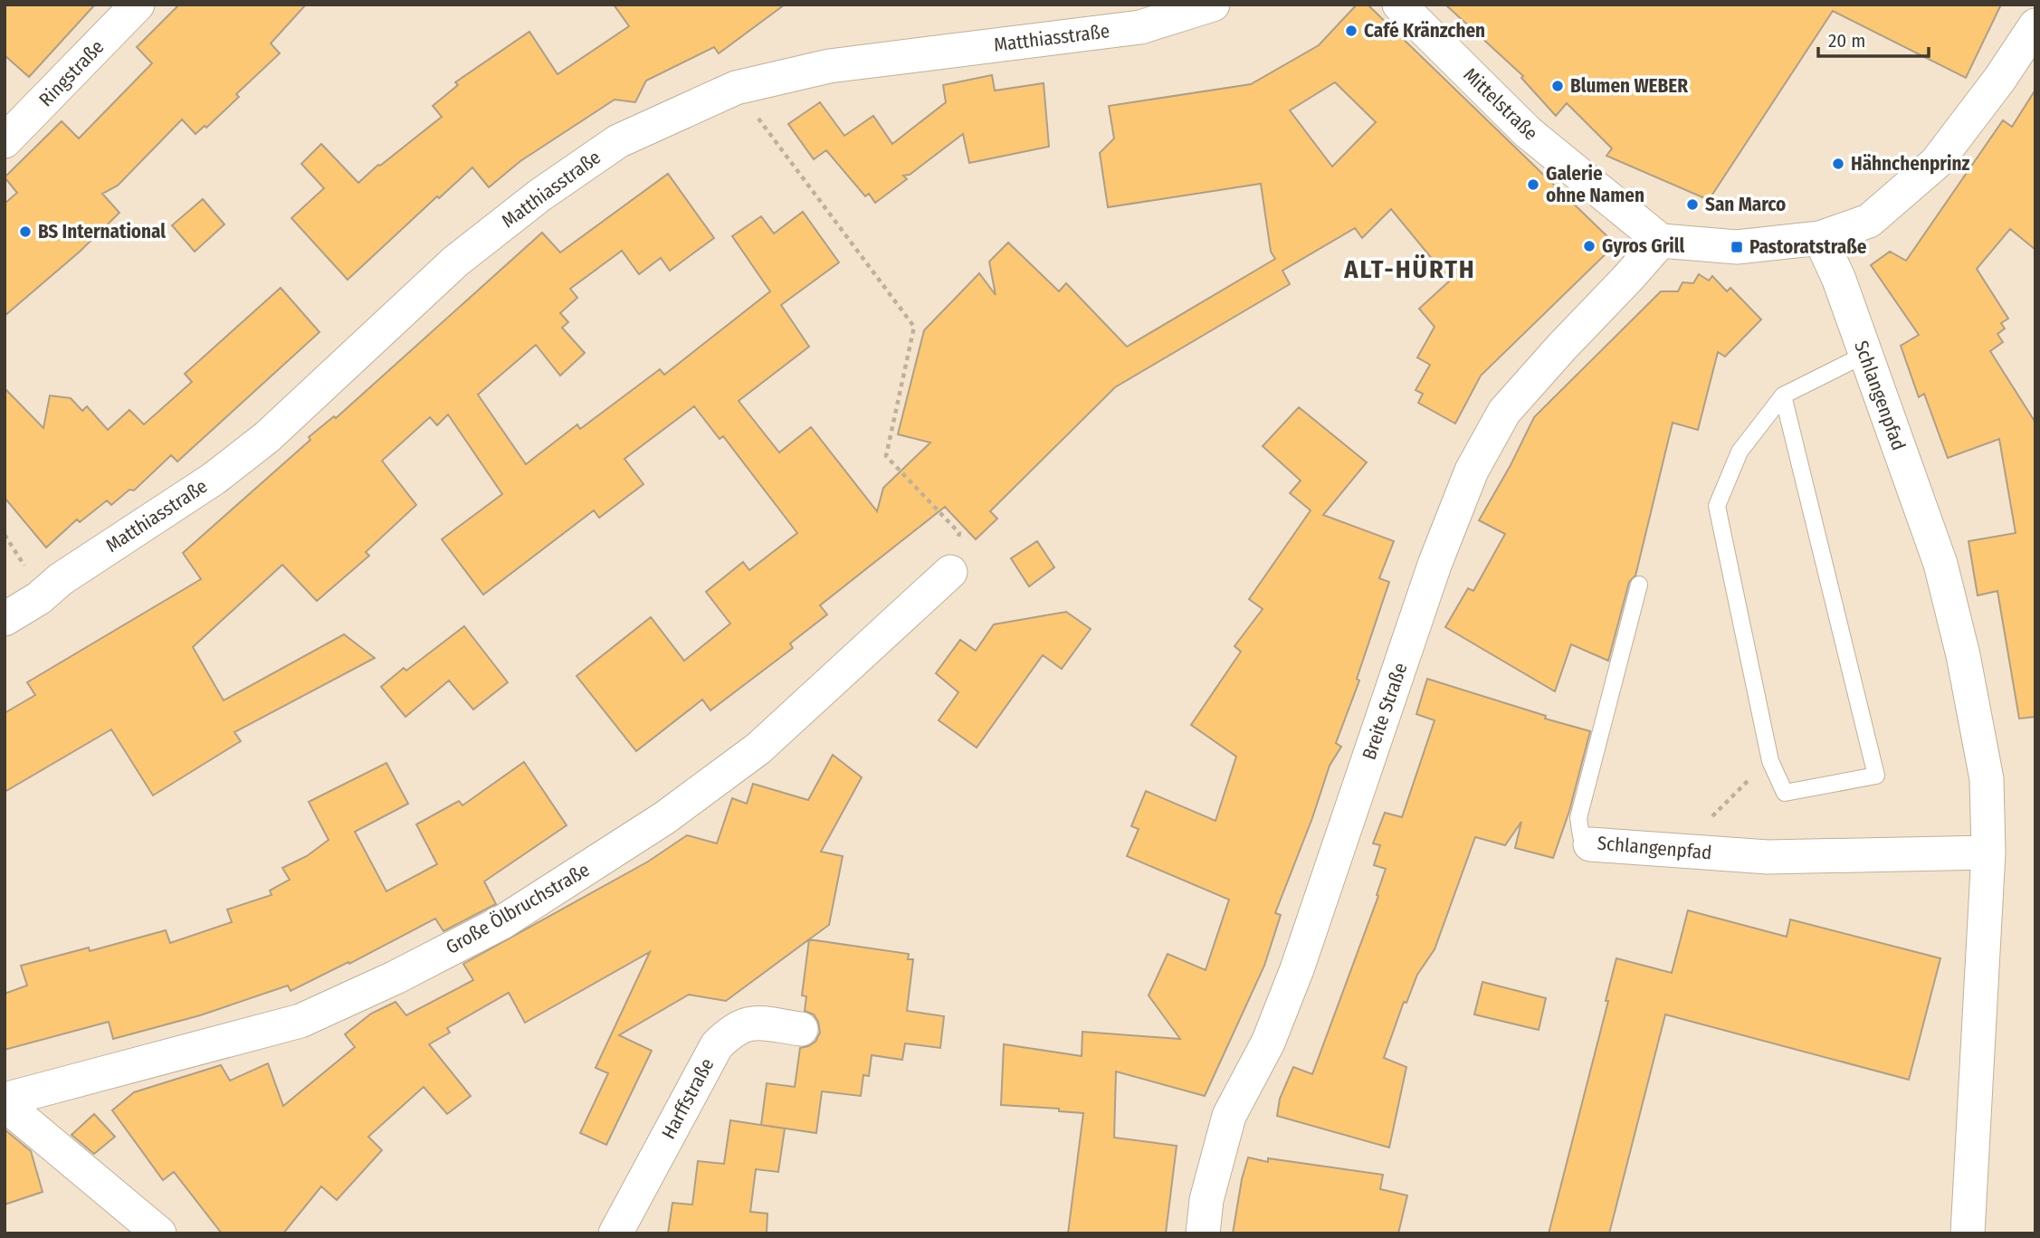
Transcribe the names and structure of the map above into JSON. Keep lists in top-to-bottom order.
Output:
{
  "streets": {
    "street": [
      "Matthiasstraße",
      "Ringstraße",
      "Mittelstraße",
      "Schlangenpfad",
      "Breite Straße",
      "Große Ölbruchstraße",
      "Harffstraße"
    ]
  },
  "crossings": [
    ["Mittelstraße", "Breite Straße"]
  ],
  "districts": ["ALT-HÜRTH"],
  "places": {
    "other": [
      "Café Kränzchen",
      "Blumen WEBER",
      "Hähnchenprinz",
      "Galerie ohne Namen",
      "San Marco",
      "BS International",
      "Gyros Grill"
    ],
    "transit": ["Pastoratstraße"]
  },
  "scale_bar": "20 m"
}
